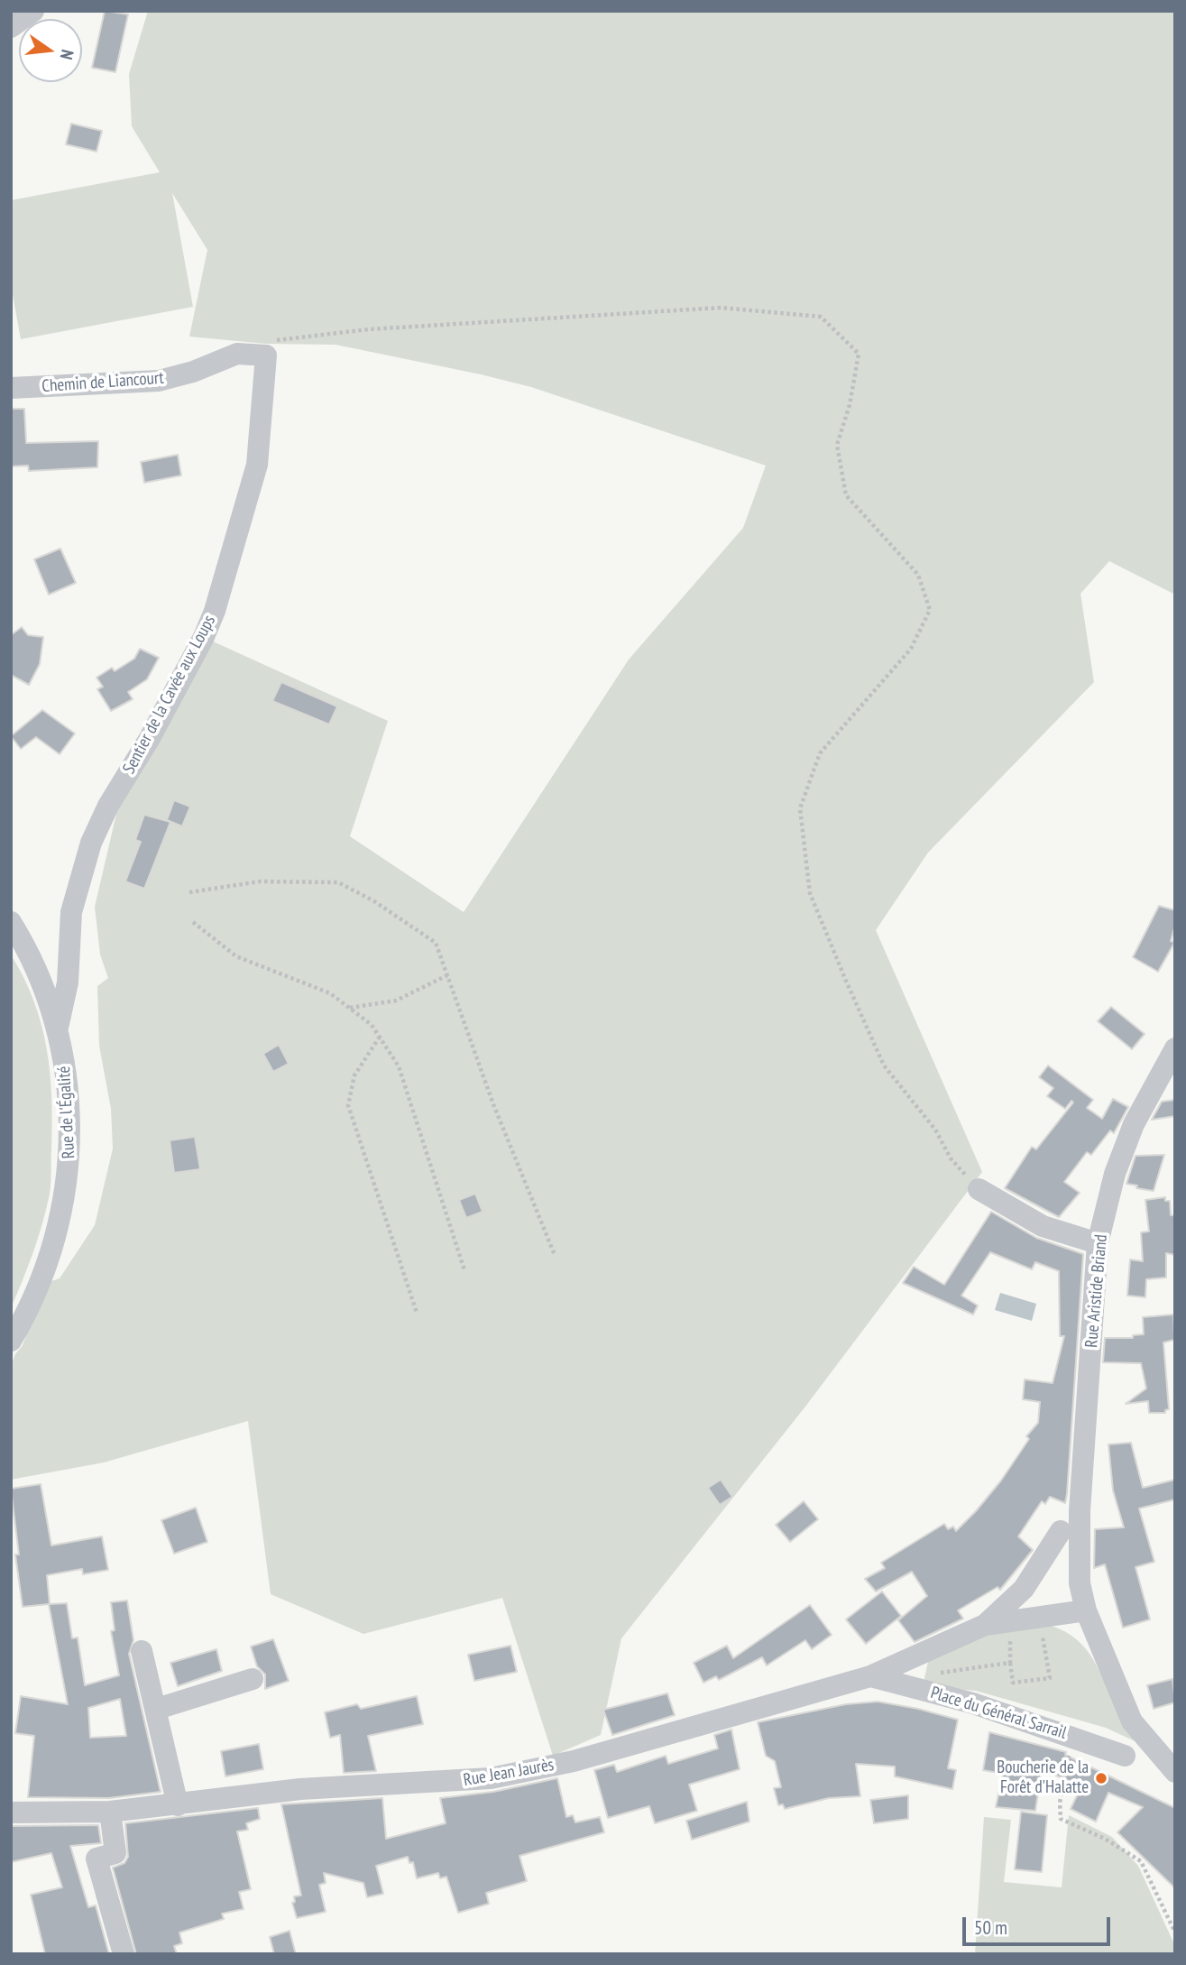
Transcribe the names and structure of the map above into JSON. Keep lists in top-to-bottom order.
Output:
{
  "streets": {
    "street": [
      "Chemin de Liancourt",
      "Sentier de la Cavée aux Loups",
      "Rue de l'Égalité",
      "Rue Aristide Briand",
      "Place du Général Sarrail",
      "Rue Jean Jaurès"
    ]
  },
  "crossings": [
    ["Chemin de Liancourt", "Sentier de la Cavée aux Loups"],
    ["Sentier de la Cavée aux Loups", "Rue de l'Égalité"],
    ["Place du Général Sarrail", "Rue Jean Jaurès"]
  ],
  "places": ["Boucherie de la Forêt d'Halatte"],
  "scale_bar": "50 m",
  "north": "right"
}
